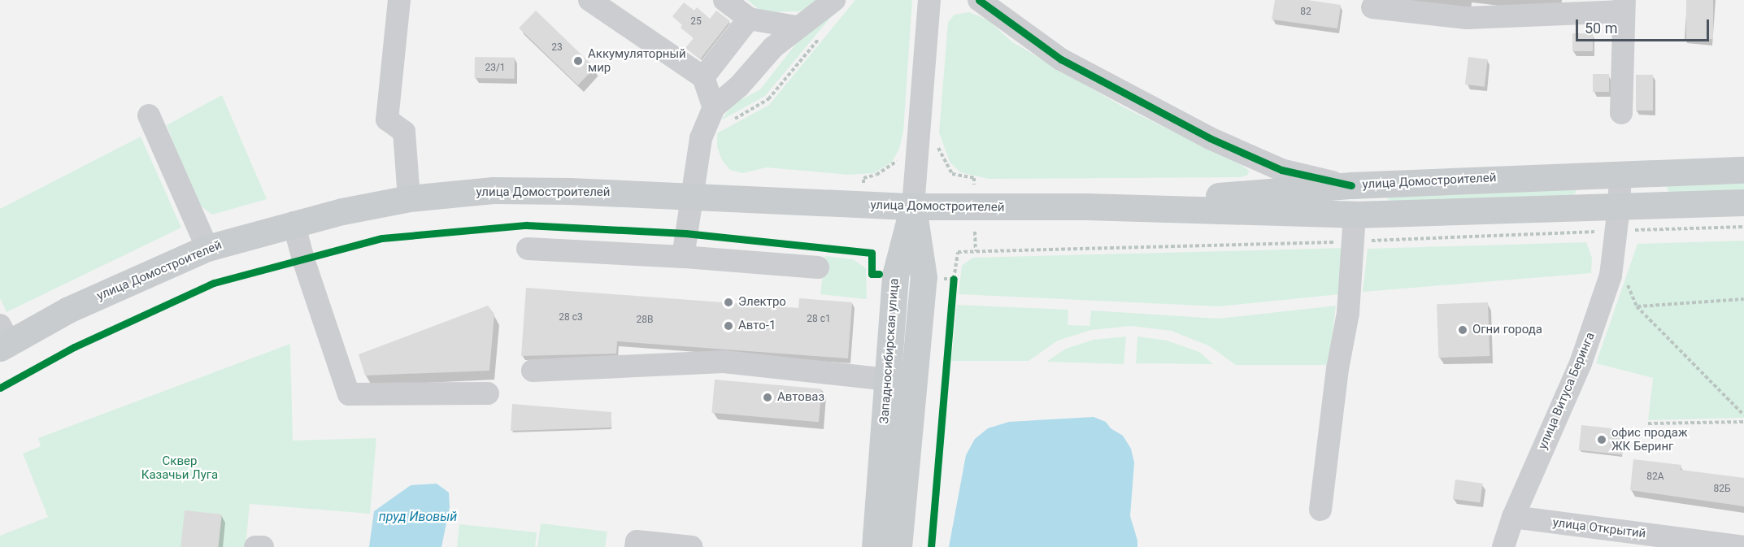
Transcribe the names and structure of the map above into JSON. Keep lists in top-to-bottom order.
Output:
{
  "streets": {
    "main road": ["улица Домостроителей", "Западносибирская улица"],
    "street": ["улица Витуса Беринга", "улица Открытий"]
  },
  "crossings": [
    ["улица Домостроителей", "Западносибирская улица"],
    ["улица Домостроителей", "улица Витуса Беринга"],
    ["улица Витуса Беринга", "улица Открытий"]
  ],
  "water": ["пруд Ивовый"],
  "parks": ["Сквер Казачьи Луга"],
  "places": [
    "Аккумуляторный мир",
    "Электро",
    "Авто-1",
    "Огни города",
    "Автоваз",
    "офис продаж ЖК Беринг"
  ],
  "house_numbers": [
    "82",
    "25",
    "23",
    "23/1",
    "28 с3",
    "28 с1",
    "28В",
    "82А",
    "82Б"
  ],
  "scale_bar": "50 m"
}
